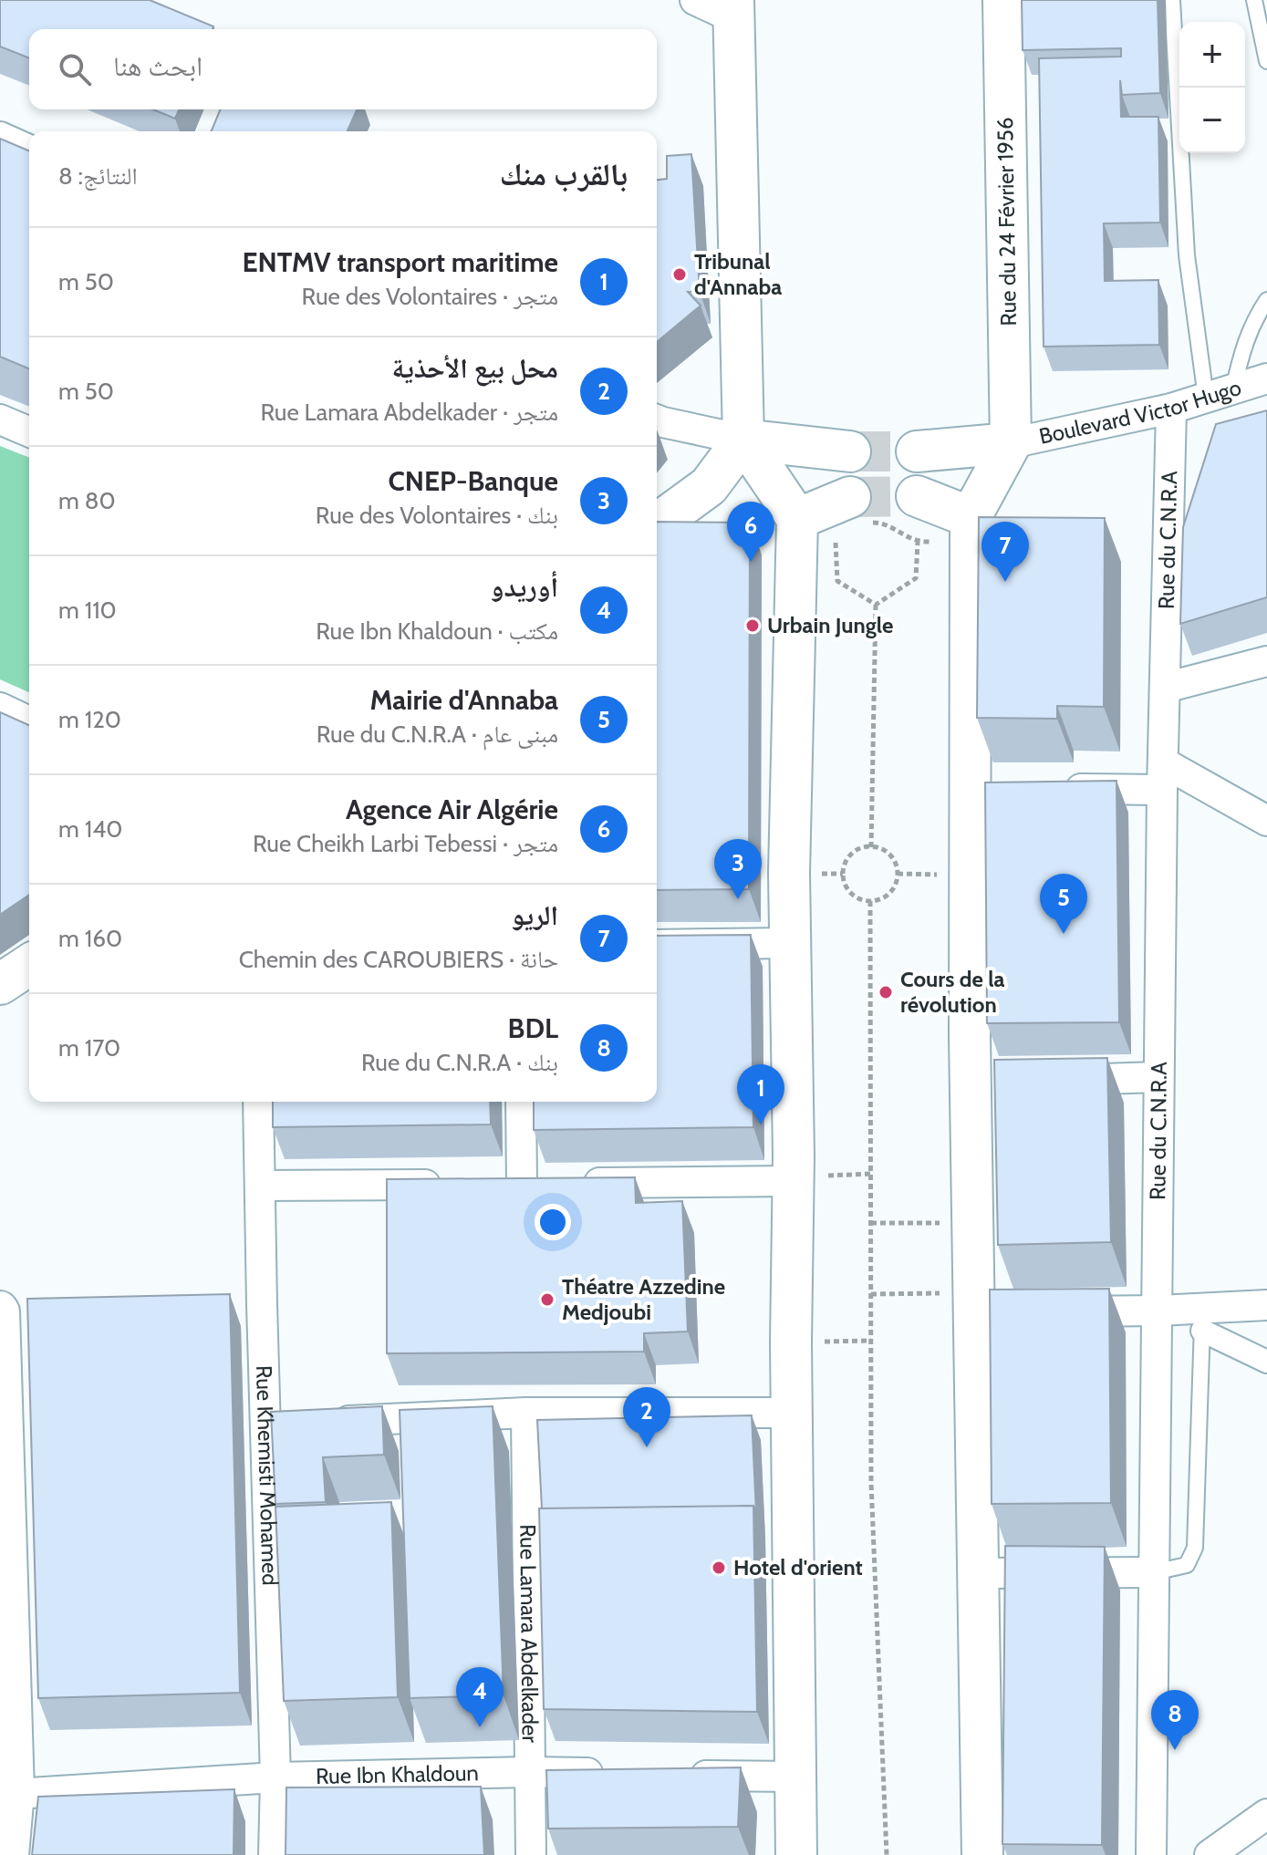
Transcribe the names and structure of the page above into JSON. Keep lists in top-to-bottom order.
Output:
{
  "streets": {
    "main road": ["Rue du 24 Février 1956"],
    "street": [
      "Boulevard Victor Hugo",
      "Rue du C.N.R.A",
      "Rue Khemisti Mohamed",
      "Rue Lamara Abdelkader",
      "Rue Ibn Khaldoun"
    ]
  },
  "crossings": [
    ["Rue du 24 Février 1956", "Boulevard Victor Hugo"],
    ["Boulevard Victor Hugo", "Rue du C.N.R.A"],
    ["Rue Khemisti Mohamed", "Rue Ibn Khaldoun"],
    ["Rue Lamara Abdelkader", "Rue Ibn Khaldoun"]
  ],
  "places": [
    "Tribunal d'Annaba",
    "Urbain Jungle",
    "Cours de la révolution",
    "Théatre Azzedine Medjoubi",
    "Hotel d'orient"
  ],
  "page": {
    "map_buttons": ["+", "−"],
    "search": "ابحث هنا",
    "heading": ["بالقرب منك", "النتائج: 8"],
    "list": [
      {
        "mark": "1",
        "name": "ENTMV transport maritime",
        "note": "متجر · Rue des Volontaires",
        "value": "50 m"
      },
      {
        "mark": "2",
        "name": "محل بيع الأحذية",
        "note": "متجر · Rue Lamara Abdelkader",
        "value": "50 m"
      },
      {
        "mark": "3",
        "name": "CNEP-Banque",
        "note": "بنك · Rue des Volontaires",
        "value": "80 m"
      },
      {
        "mark": "4",
        "name": "أوريدو",
        "note": "مكتب · Rue Ibn Khaldoun",
        "value": "110 m"
      },
      {
        "mark": "5",
        "name": "Mairie d'Annaba",
        "note": "مبنى عام · Rue du C.N.R.A",
        "value": "120 m"
      },
      {
        "mark": "6",
        "name": "Agence Air Algérie",
        "note": "متجر · Rue Cheikh Larbi Tebessi",
        "value": "140 m"
      },
      {
        "mark": "7",
        "name": "الريو",
        "note": "حانة · Chemin des CAROUBIERS",
        "value": "160 m"
      },
      {
        "mark": "8",
        "name": "BDL",
        "note": "بنك · Rue du C.N.R.A",
        "value": "170 m"
      }
    ],
    "pins": [
      "6",
      "7",
      "3",
      "5",
      "1",
      "2",
      "4",
      "8"
    ]
  }
}
